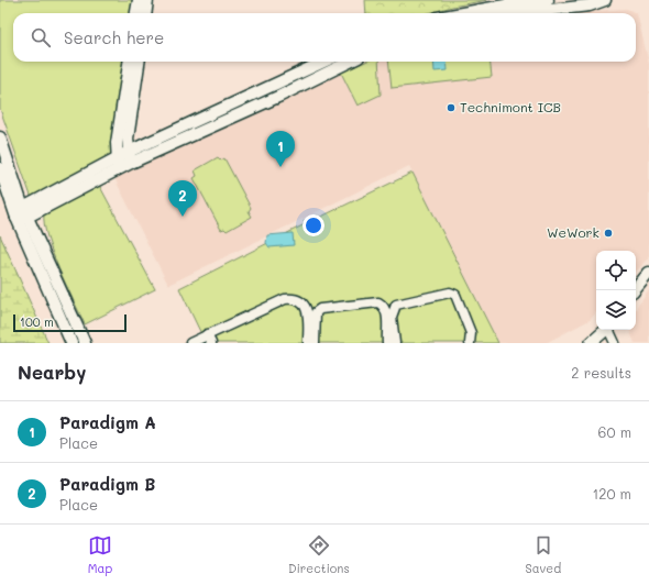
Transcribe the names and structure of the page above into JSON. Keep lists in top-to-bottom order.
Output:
{
  "places": ["Technimont ICB", "WeWork"],
  "scale_bar": "100 m",
  "page": {
    "search": "Search here",
    "pins": ["1", "2"],
    "scale": "100 m",
    "heading": ["Nearby", "2 results"],
    "list": [
      {
        "mark": "1",
        "name": "Paradigm A",
        "note": "Place",
        "value": "60 m"
      },
      {
        "mark": "2",
        "name": "Paradigm B",
        "note": "Place",
        "value": "120 m"
      }
    ],
    "nav": ["Map", "Directions", "Saved"]
  }
}
